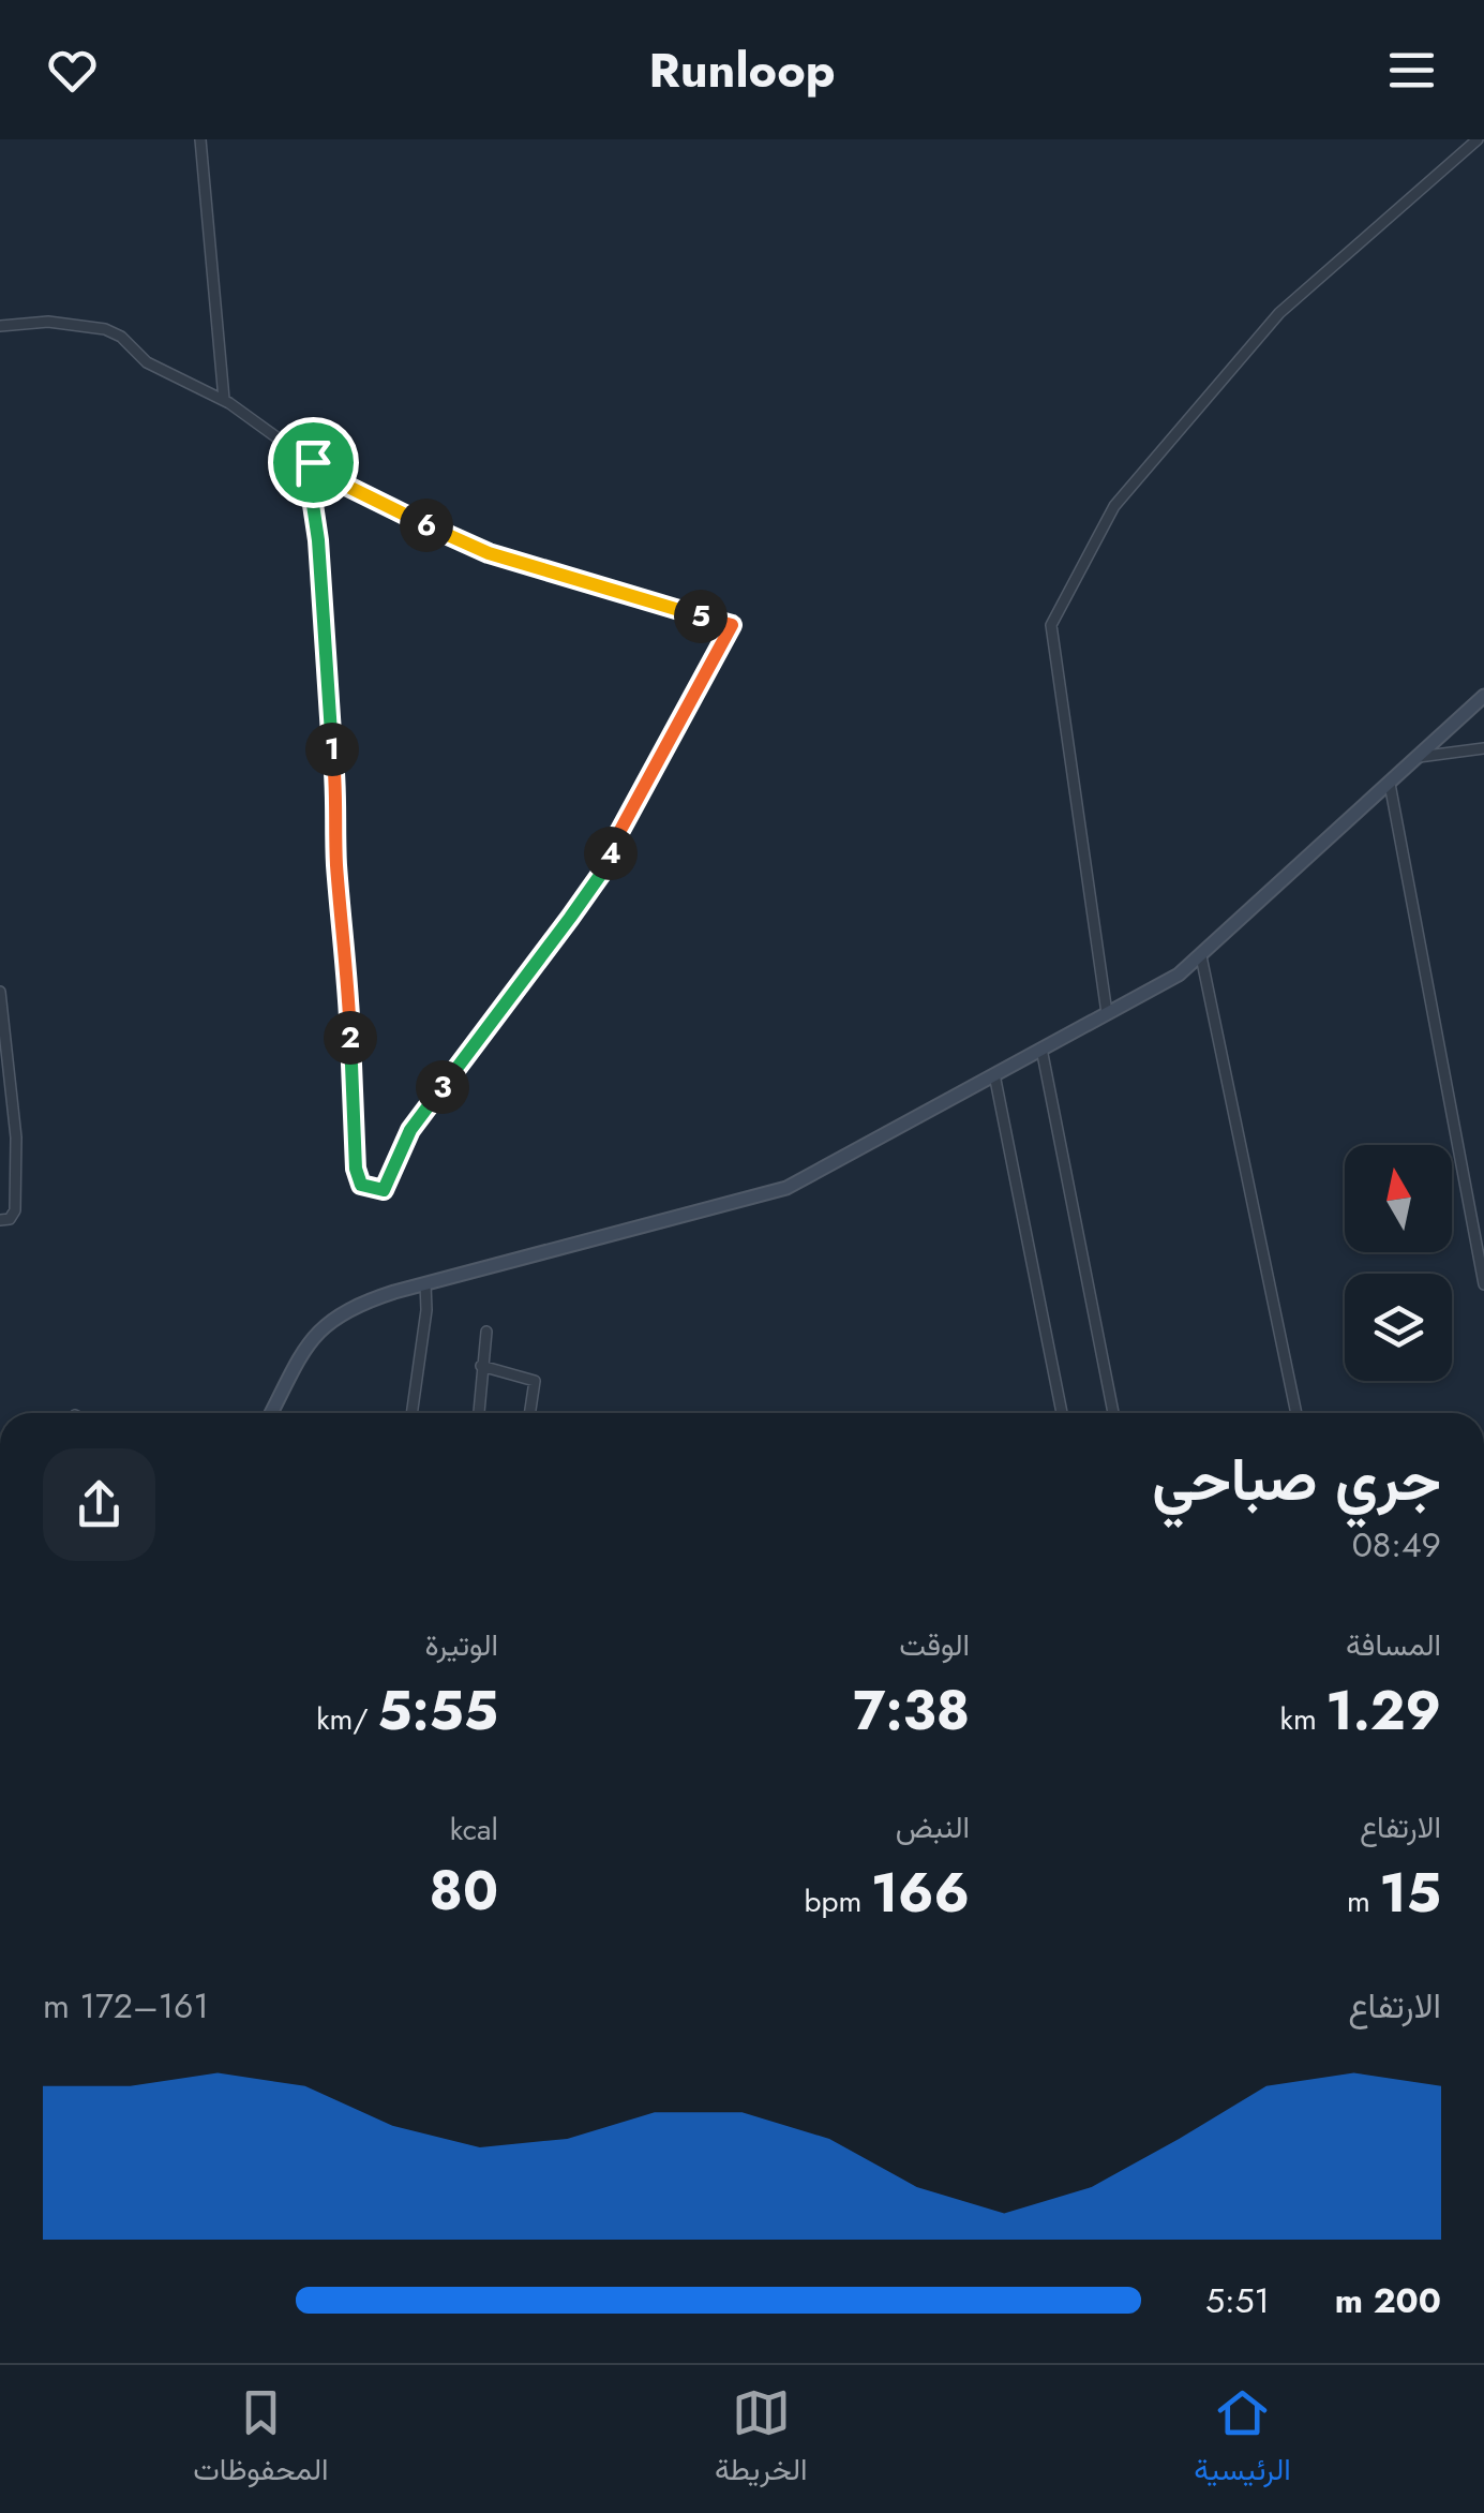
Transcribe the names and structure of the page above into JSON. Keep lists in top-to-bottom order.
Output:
{
  "north": "top",
  "page": {
    "header": "Runloop",
    "pins": [
      "6",
      "5",
      "1",
      "4",
      "2",
      "3"
    ],
    "heading": ["جري صباحي", "08:49"],
    "stats": [
      ["المسافة", "1.29 km"],
      ["الوقت", "7:38"],
      ["الوتيرة", "5:55 /km"],
      ["الارتفاع", "15 m"],
      ["النبض", "166 bpm"],
      ["kcal", "80"]
    ],
    "chart": ["الارتفاع", "161–172 m"],
    "list": [
      {
        "name": "200 m",
        "note": "5:51"
      }
    ],
    "tabs": ["الرئيسية", "الخريطة", "المحفوظات"]
  }
}
